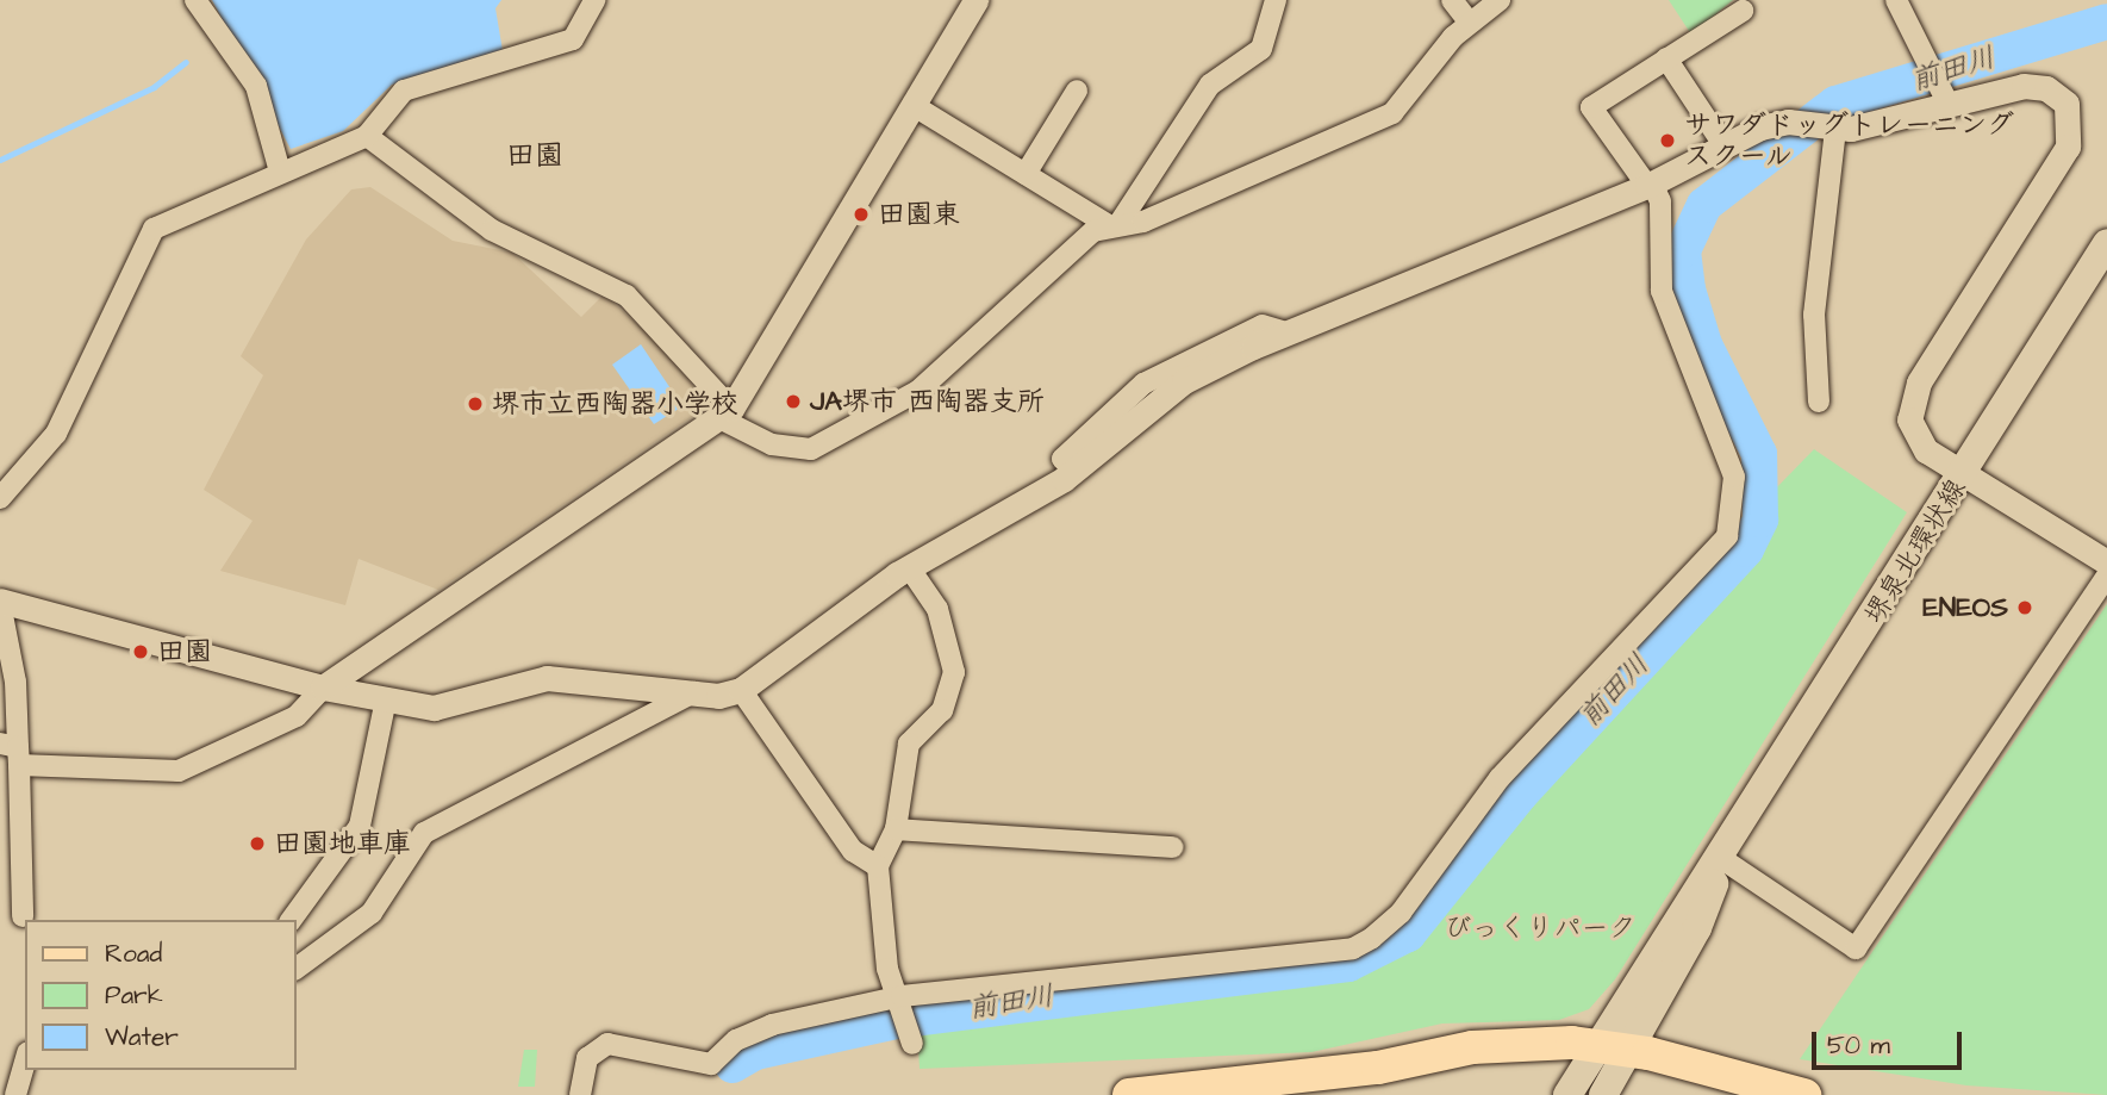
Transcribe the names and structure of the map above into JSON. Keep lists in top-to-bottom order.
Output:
{
  "streets": {
    "main road": ["堺泉北環状線"]
  },
  "districts": ["田園"],
  "water": ["前田川"],
  "parks": ["びっくりパーク"],
  "places": [
    "サワダドッグトレーニング スクール",
    "田園東",
    "JA堺市 西陶器支所",
    "堺市立西陶器小学校",
    "ENEOS",
    "田園",
    "田園地車庫"
  ],
  "legend": ["Road", "Park", "Water"],
  "scale_bar": "50 m"
}
